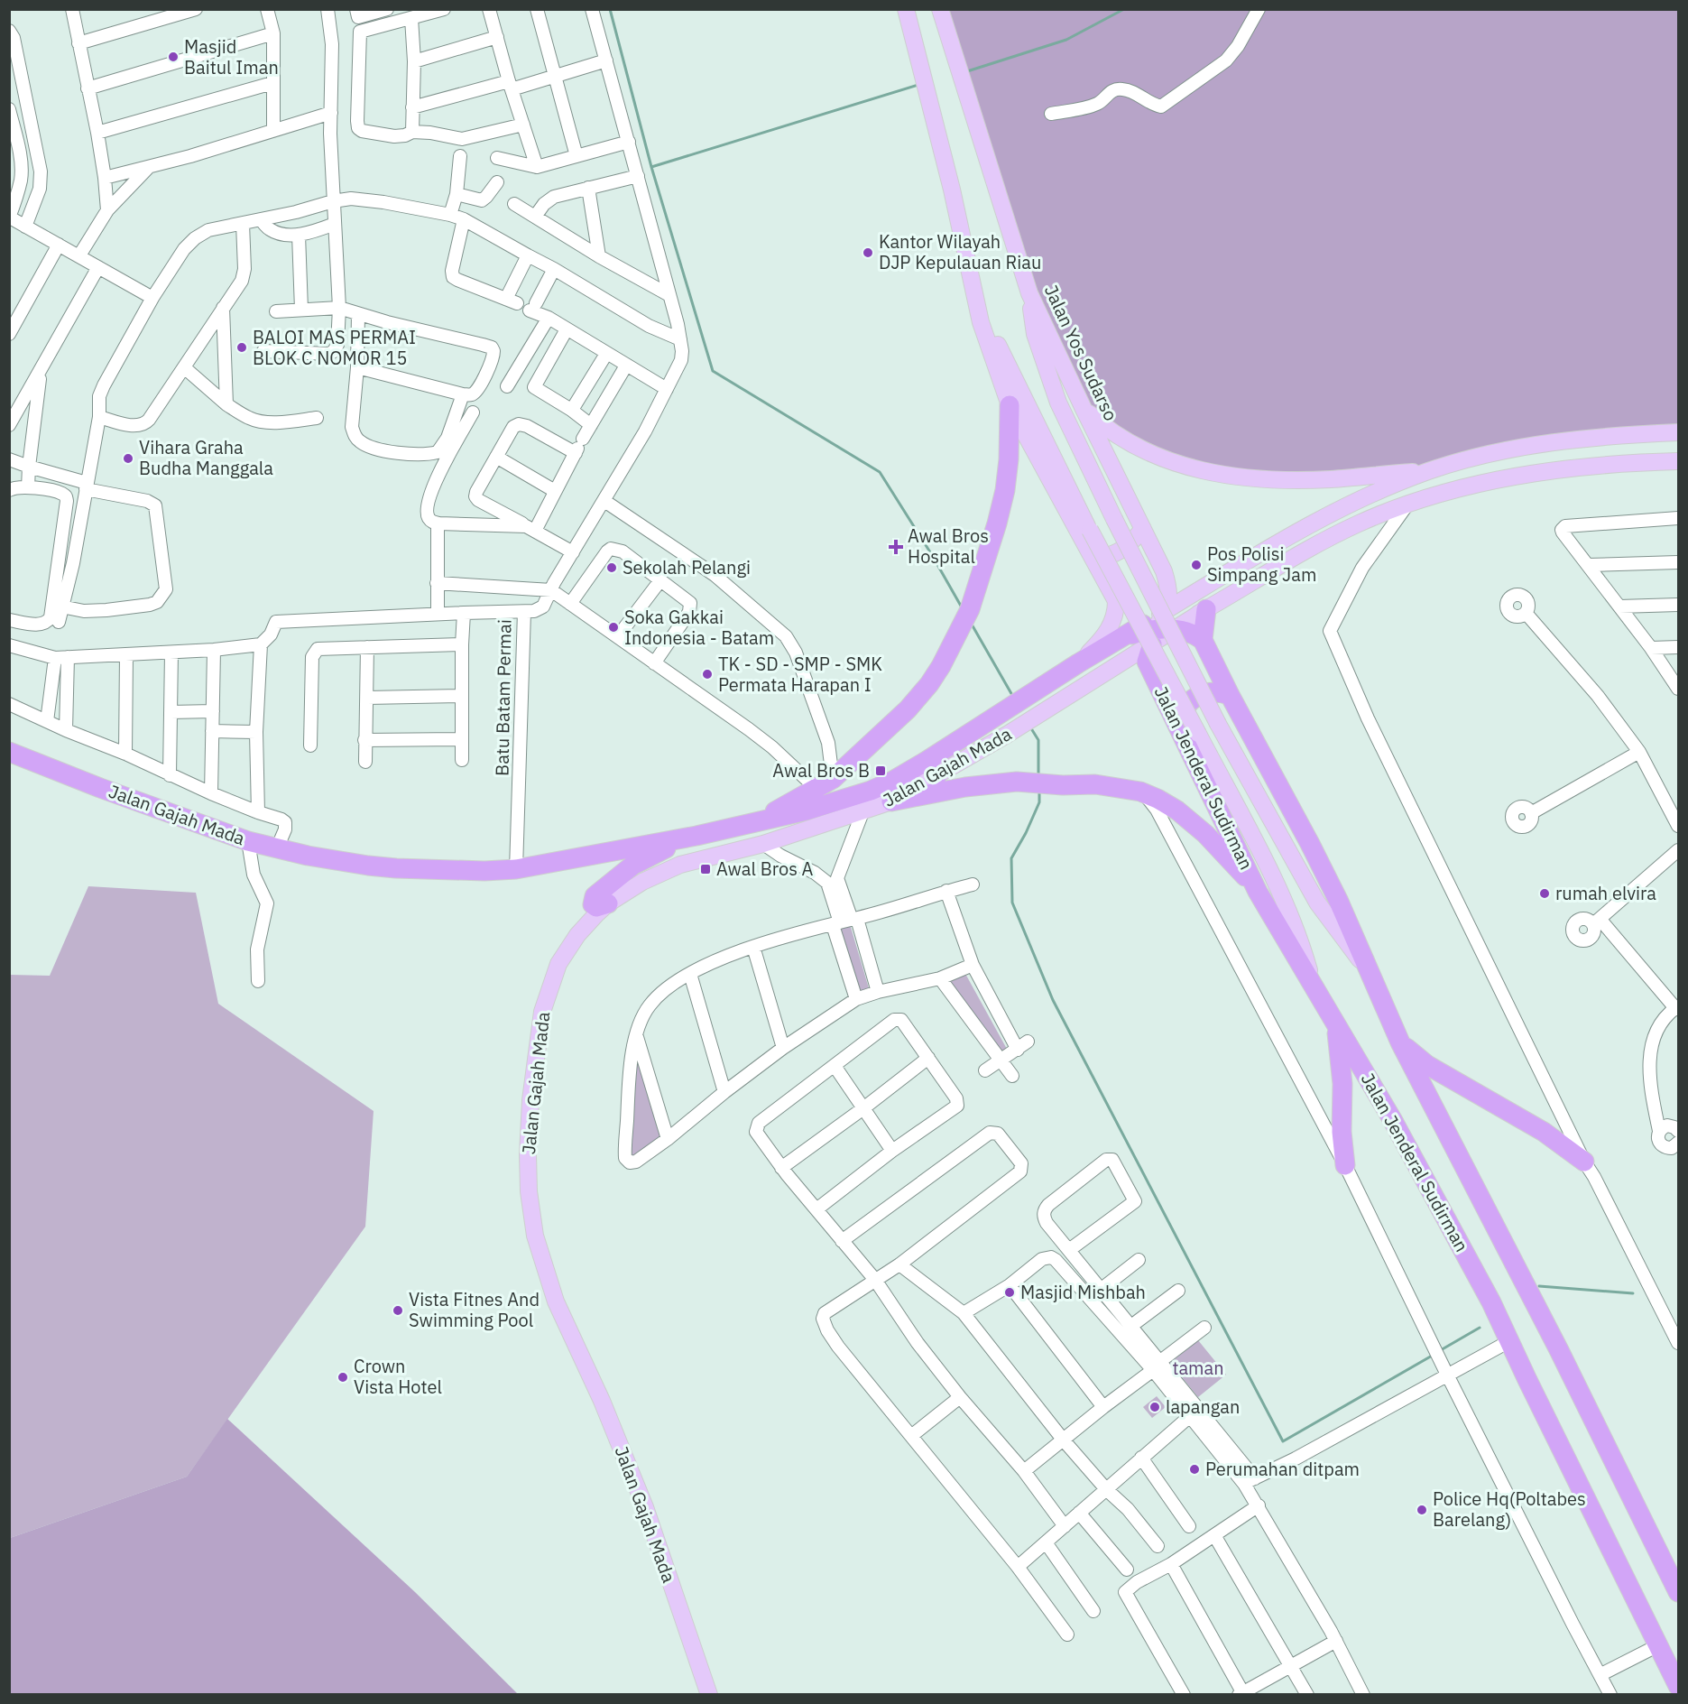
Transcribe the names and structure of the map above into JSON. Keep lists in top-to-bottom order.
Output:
{
  "streets": {
    "highway": ["Jalan Gajah Mada", "Jalan Jenderal Sudirman"],
    "main road": ["Jalan Yos Sudarso"],
    "street": ["Batu Batam Permai"]
  },
  "crossings": [
    ["Jalan Yos Sudarso", "Jalan Gajah Mada"],
    ["Jalan Yos Sudarso", "Jalan Jenderal Sudirman"],
    ["Batu Batam Permai", "Jalan Gajah Mada"],
    ["Jalan Gajah Mada", "Jalan Jenderal Sudirman"]
  ],
  "parks": ["taman"],
  "places": {
    "other": [
      "Masjid Baitul Iman",
      "Kantor Wilayah DJP Kepulauan Riau",
      "BALOI MAS PERMAI BLOK C NOMOR 15",
      "Vihara Graha Budha Manggala",
      "Pos Polisi Simpang Jam",
      "Sekolah Pelangi",
      "Soka Gakkai Indonesia - Batam",
      "TK - SD - SMP - SMK Permata Harapan I",
      "rumah elvira",
      "Masjid Mishbah",
      "Vista Fitnes And Swimming Pool",
      "Crown Vista Hotel",
      "lapangan",
      "Perumahan ditpam",
      "Police Hq(Poltabes Barelang)"
    ],
    "health": ["Awal Bros Hospital"],
    "transit": ["Awal Bros B", "Awal Bros A"]
  }
}
